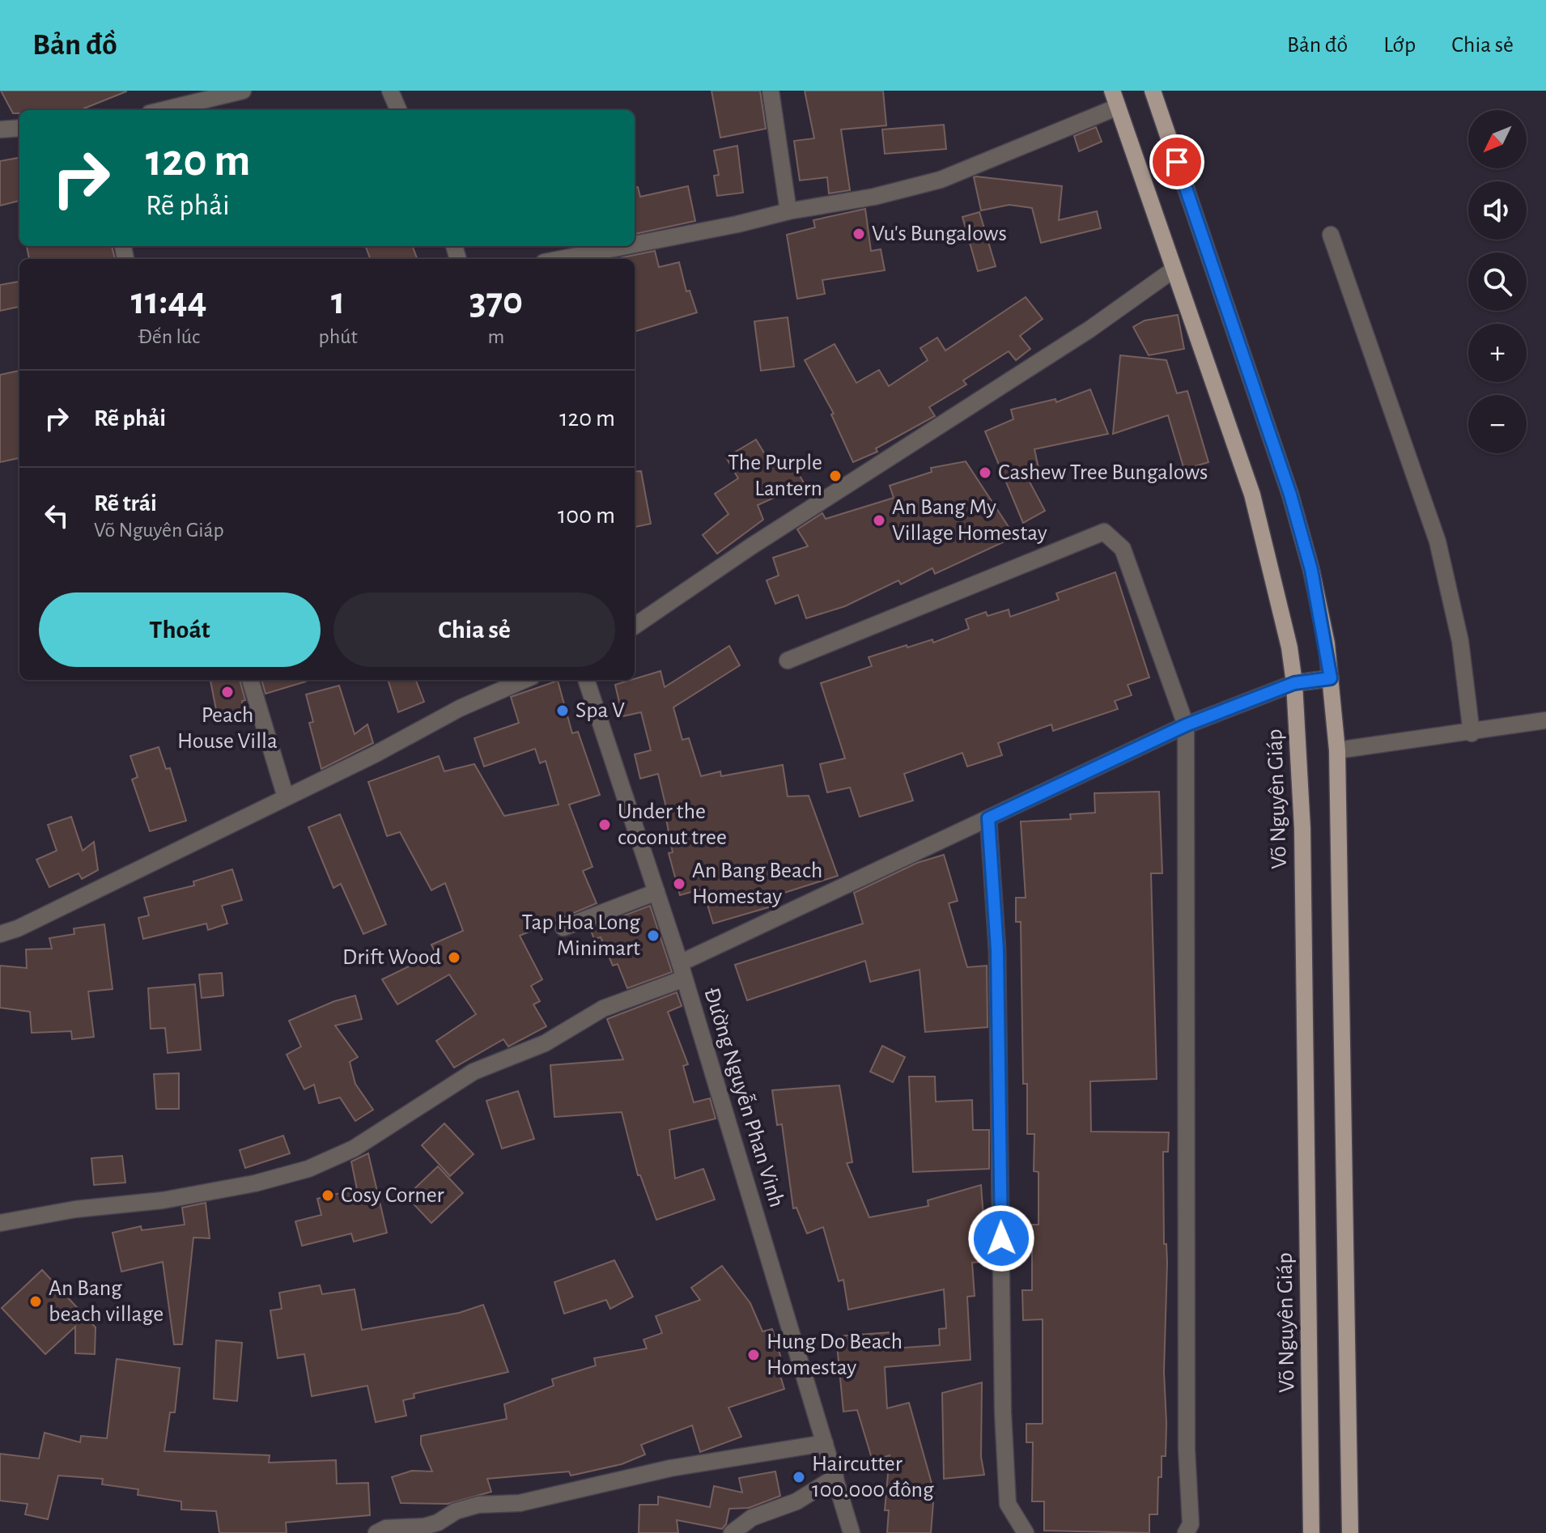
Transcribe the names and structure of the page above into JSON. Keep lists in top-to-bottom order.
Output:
{
  "streets": {
    "main road": ["Võ Nguyên Giáp"],
    "street": ["Đường Nguyễn Phan Vinh"]
  },
  "places": [
    "Vu's Bungalows",
    "Cashew Tree Bungalows",
    "The Purple Lantern",
    "An Bang My Village Homestay",
    "Peach House Villa",
    "Spa V",
    "Under the coconut tree",
    "An Bang Beach Homestay",
    "Tap Hoa Long Minimart",
    "Drift Wood",
    "Cosy Corner",
    "An Bang beach village",
    "Hung Do Beach Homestay",
    "Haircutter 100.000 đông"
  ],
  "north": "bottom left",
  "page": {
    "header": "Bản đồ",
    "nav": ["Bản đồ", "Lớp", "Chia sẻ"],
    "map_buttons": ["+", "−"],
    "turn": ["120 m", "Rẽ phải"],
    "eta": [
      "11:44",
      "Đến lúc",
      "1",
      "phút",
      "370",
      "m"
    ],
    "list": [
      {
        "name": "Rẽ phải",
        "value": "120 m"
      },
      {
        "name": "Rẽ trái",
        "note": "Võ Nguyên Giáp",
        "value": "100 m"
      }
    ],
    "buttons": ["Thoát", "Chia sẻ"]
  }
}
